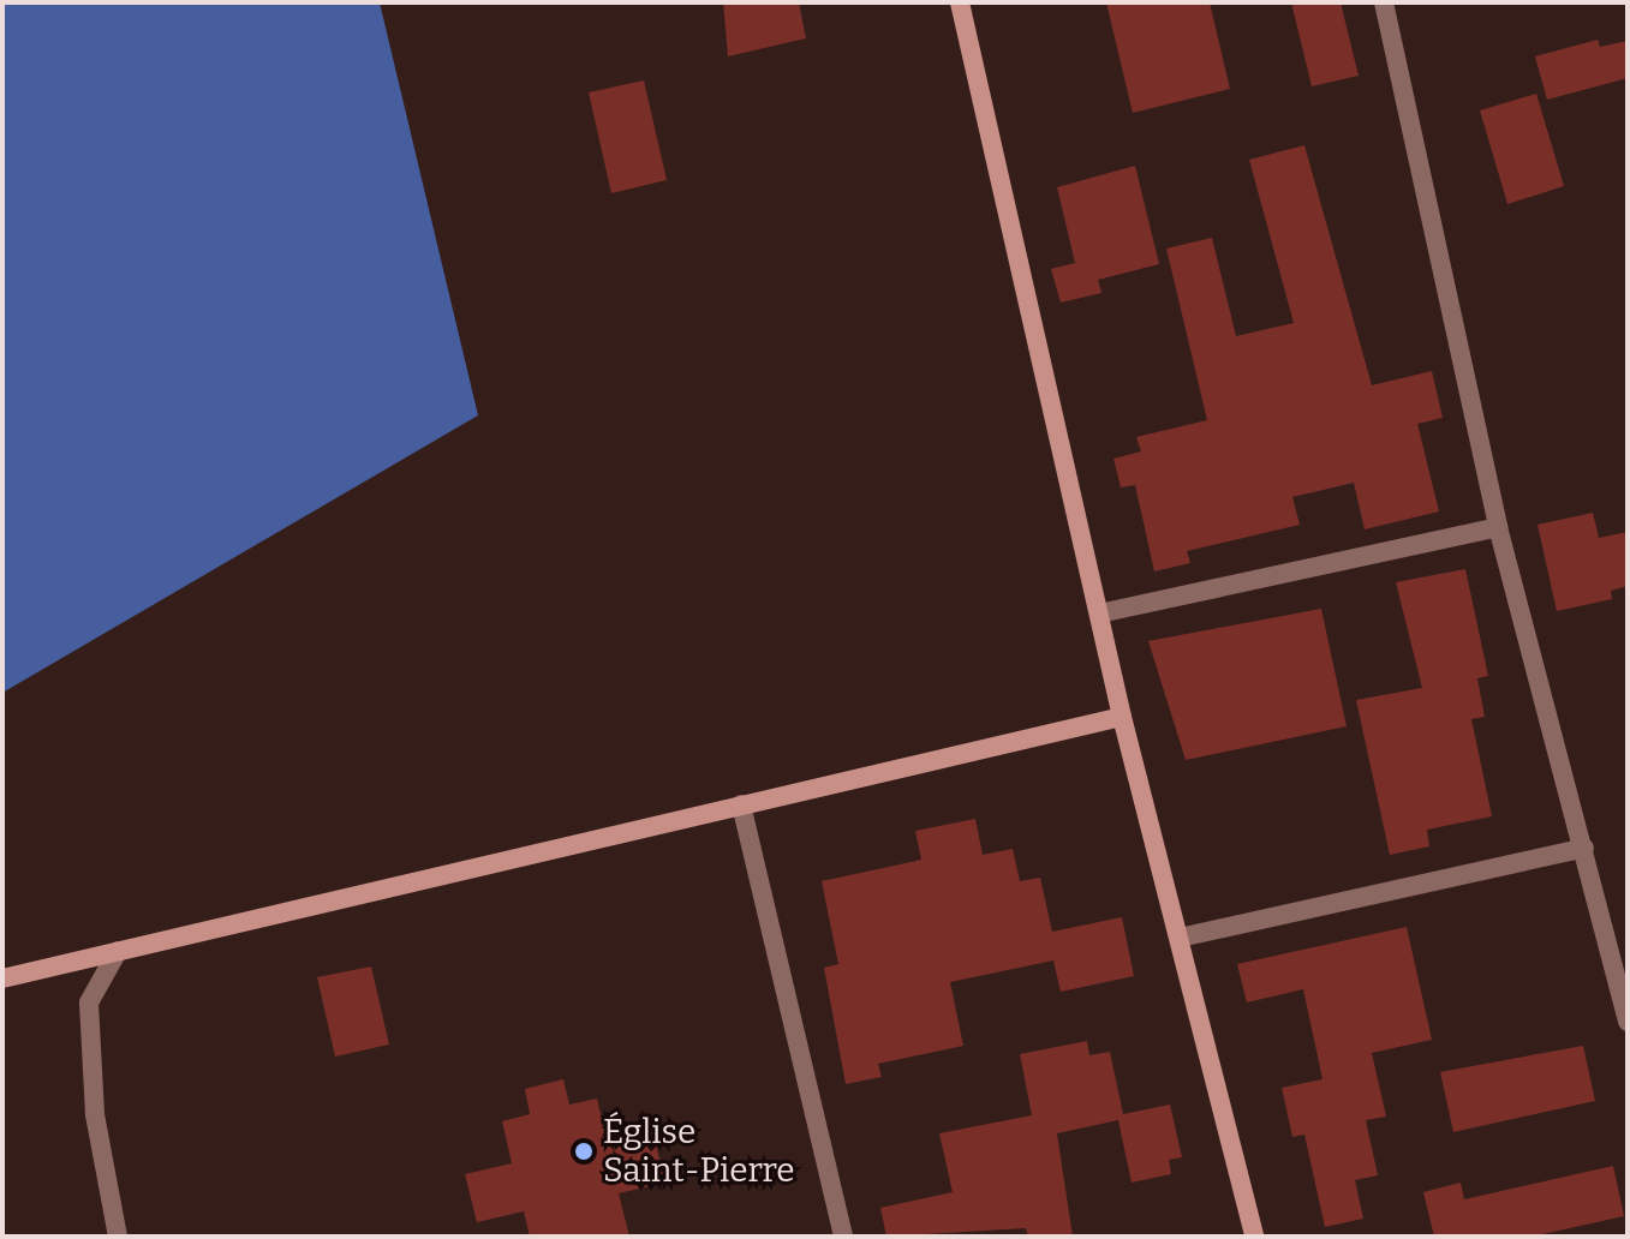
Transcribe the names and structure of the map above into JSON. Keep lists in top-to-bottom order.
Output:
{
  "places": ["Église Saint-Pierre"]
}
